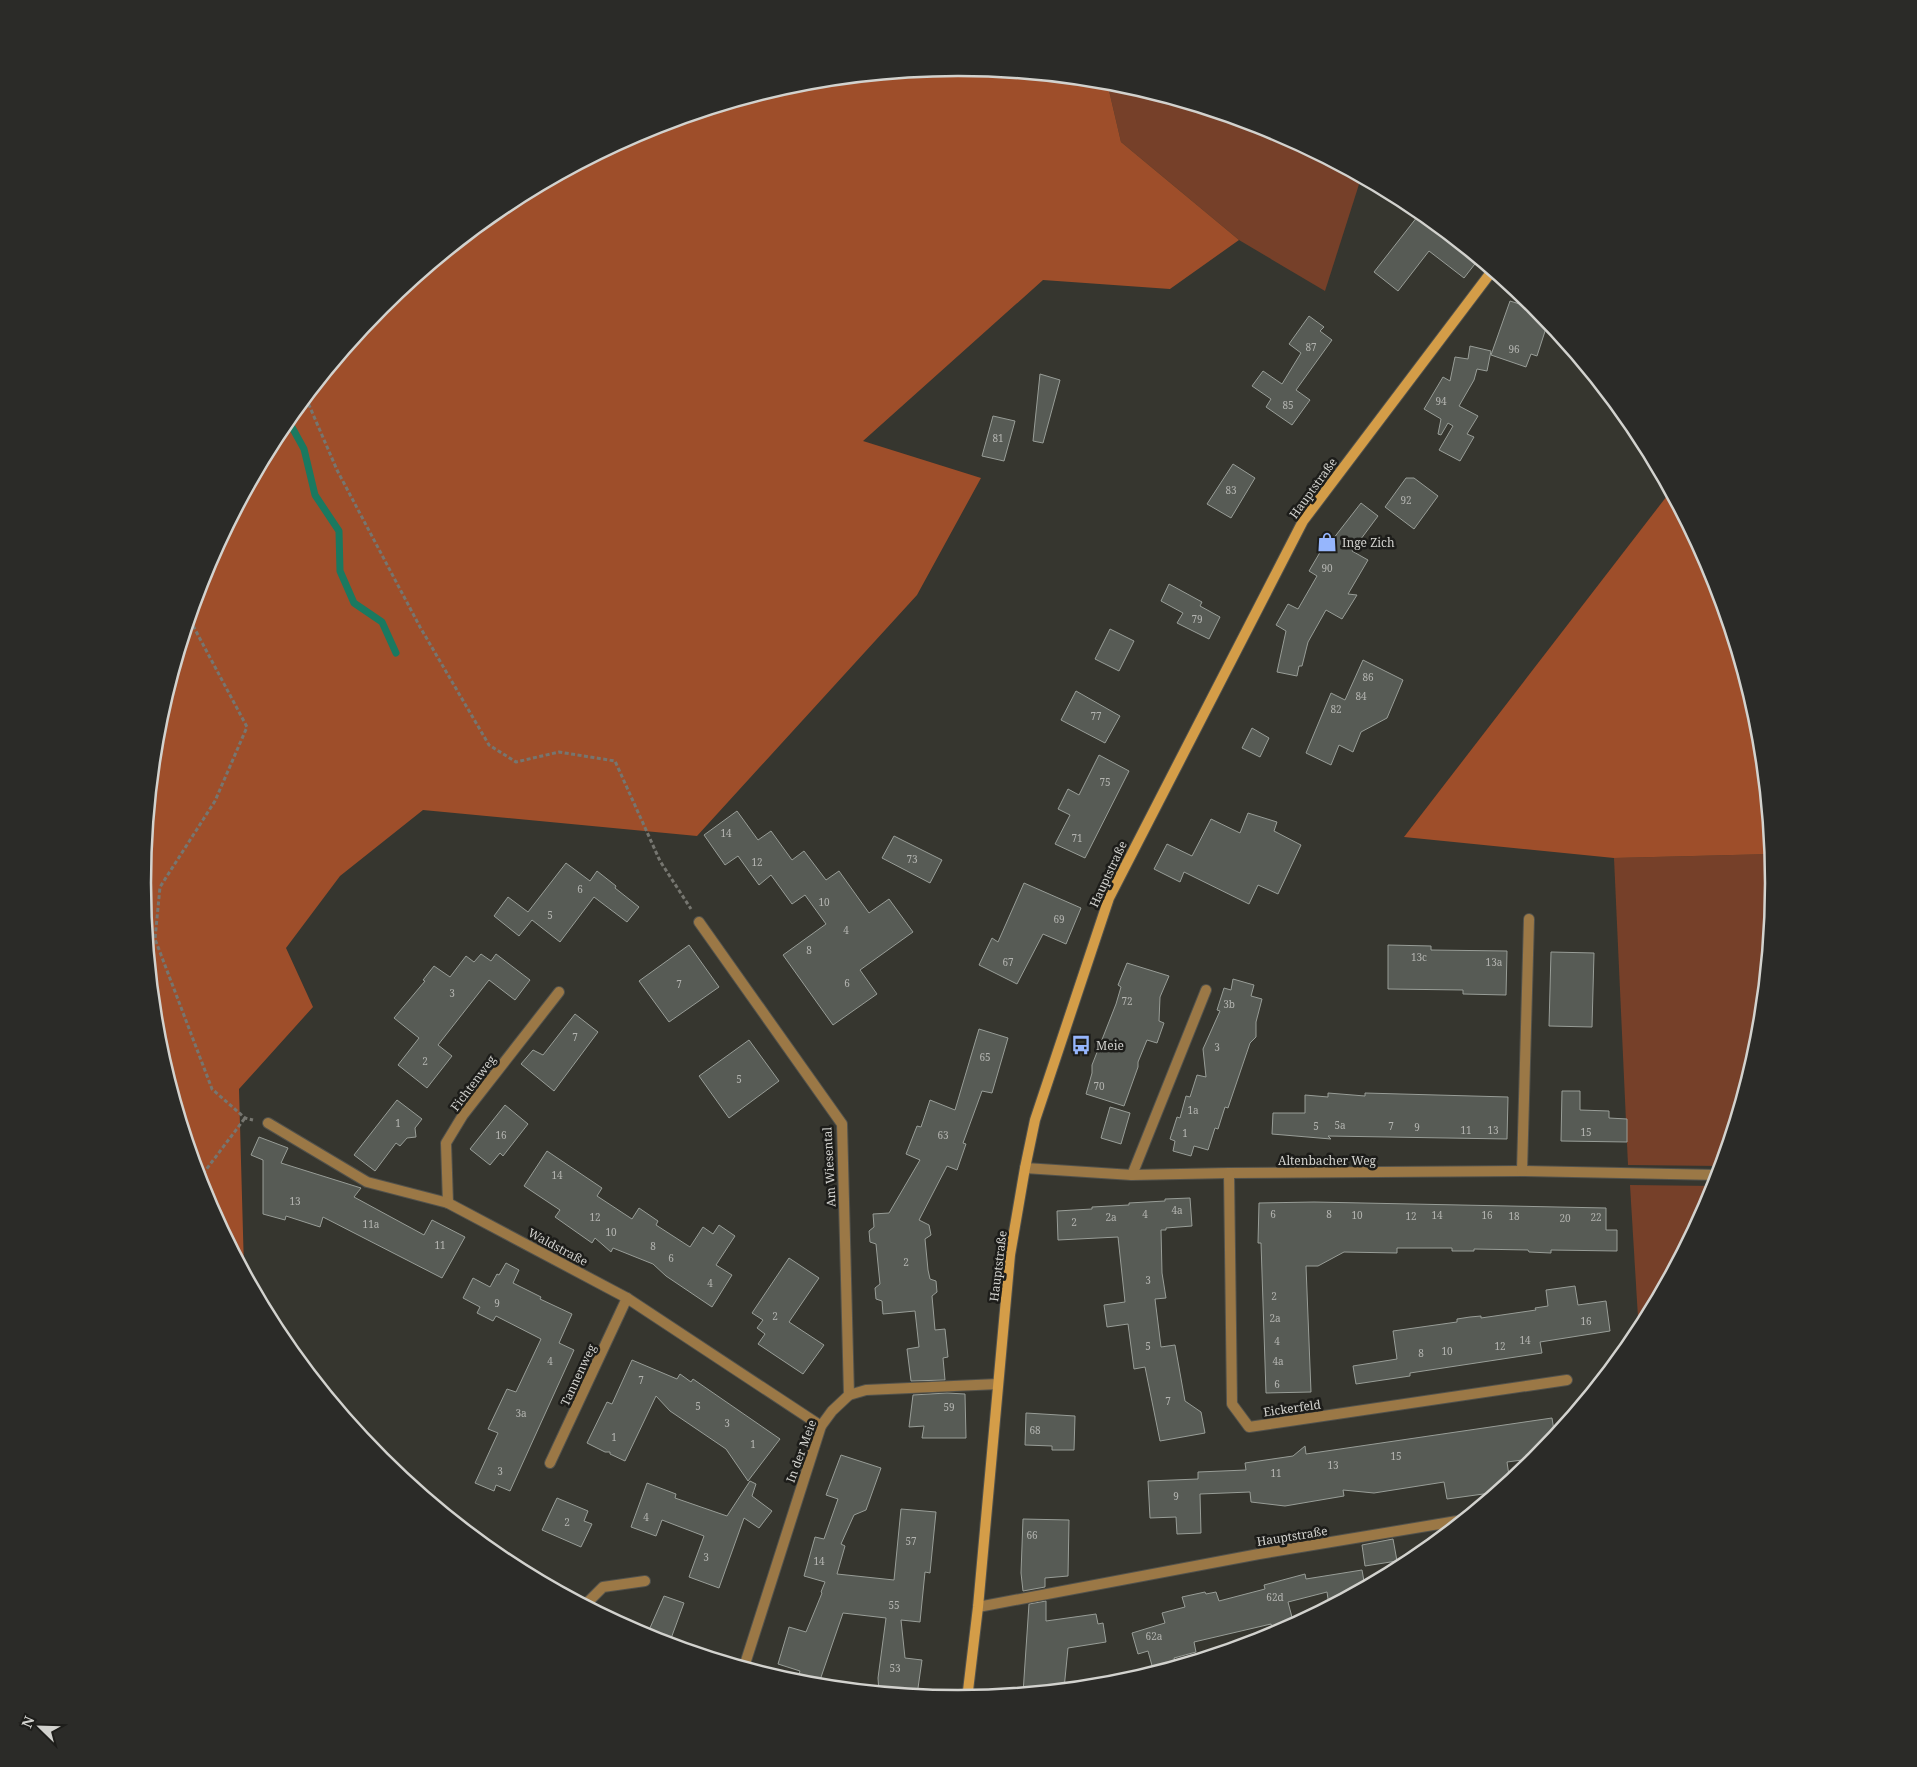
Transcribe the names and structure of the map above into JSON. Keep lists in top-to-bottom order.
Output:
{
  "streets": {
    "main road": ["Hauptstraße"],
    "street": [
      "Fichtenweg",
      "Altenbacher Weg",
      "Am Wiesental",
      "Waldstraße",
      "Tannenweg",
      "Eickerfeld",
      "In der Meie"
    ]
  },
  "crossings": [
    ["Hauptstraße", "Altenbacher Weg"],
    ["Fichtenweg", "Waldstraße"],
    ["Altenbacher Weg", "Eickerfeld"],
    ["Am Wiesental", "In der Meie"],
    ["Waldstraße", "Tannenweg"],
    ["Waldstraße", "In der Meie"]
  ],
  "places": {
    "shop": ["Inge Zich"],
    "bus stop": ["Meie"]
  },
  "house_numbers": [
    "87",
    "96",
    "94",
    "85",
    "81",
    "83",
    "92",
    "90",
    "79",
    "86",
    "84",
    "82",
    "77",
    "75",
    "14",
    "71",
    "73",
    "12",
    "6",
    "10",
    "5",
    "69",
    "4",
    "8",
    "13c",
    "67",
    "13a",
    "6",
    "7",
    "3",
    "72",
    "3b",
    "7",
    "3",
    "65",
    "2",
    "5",
    "70",
    "1a",
    "1",
    "5a",
    "5",
    "7",
    "9",
    "11",
    "13",
    "15",
    "1",
    "16",
    "63",
    "14",
    "13",
    "4a",
    "4",
    "6",
    "8",
    "10",
    "14",
    "16",
    "12",
    "18",
    "12",
    "2a",
    "22",
    "20",
    "2",
    "11a",
    "10",
    "11",
    "8",
    "6",
    "2",
    "3",
    "4",
    "2",
    "9",
    "2",
    "2a",
    "16",
    "14",
    "4",
    "5",
    "12",
    "10",
    "8",
    "4",
    "4a",
    "7",
    "6",
    "7",
    "5",
    "59",
    "3a",
    "3",
    "68",
    "1",
    "1",
    "15",
    "13",
    "3",
    "11",
    "9",
    "4",
    "2",
    "66",
    "57",
    "3",
    "14",
    "62d",
    "55",
    "62a",
    "53"
  ],
  "north": "top left"
}
